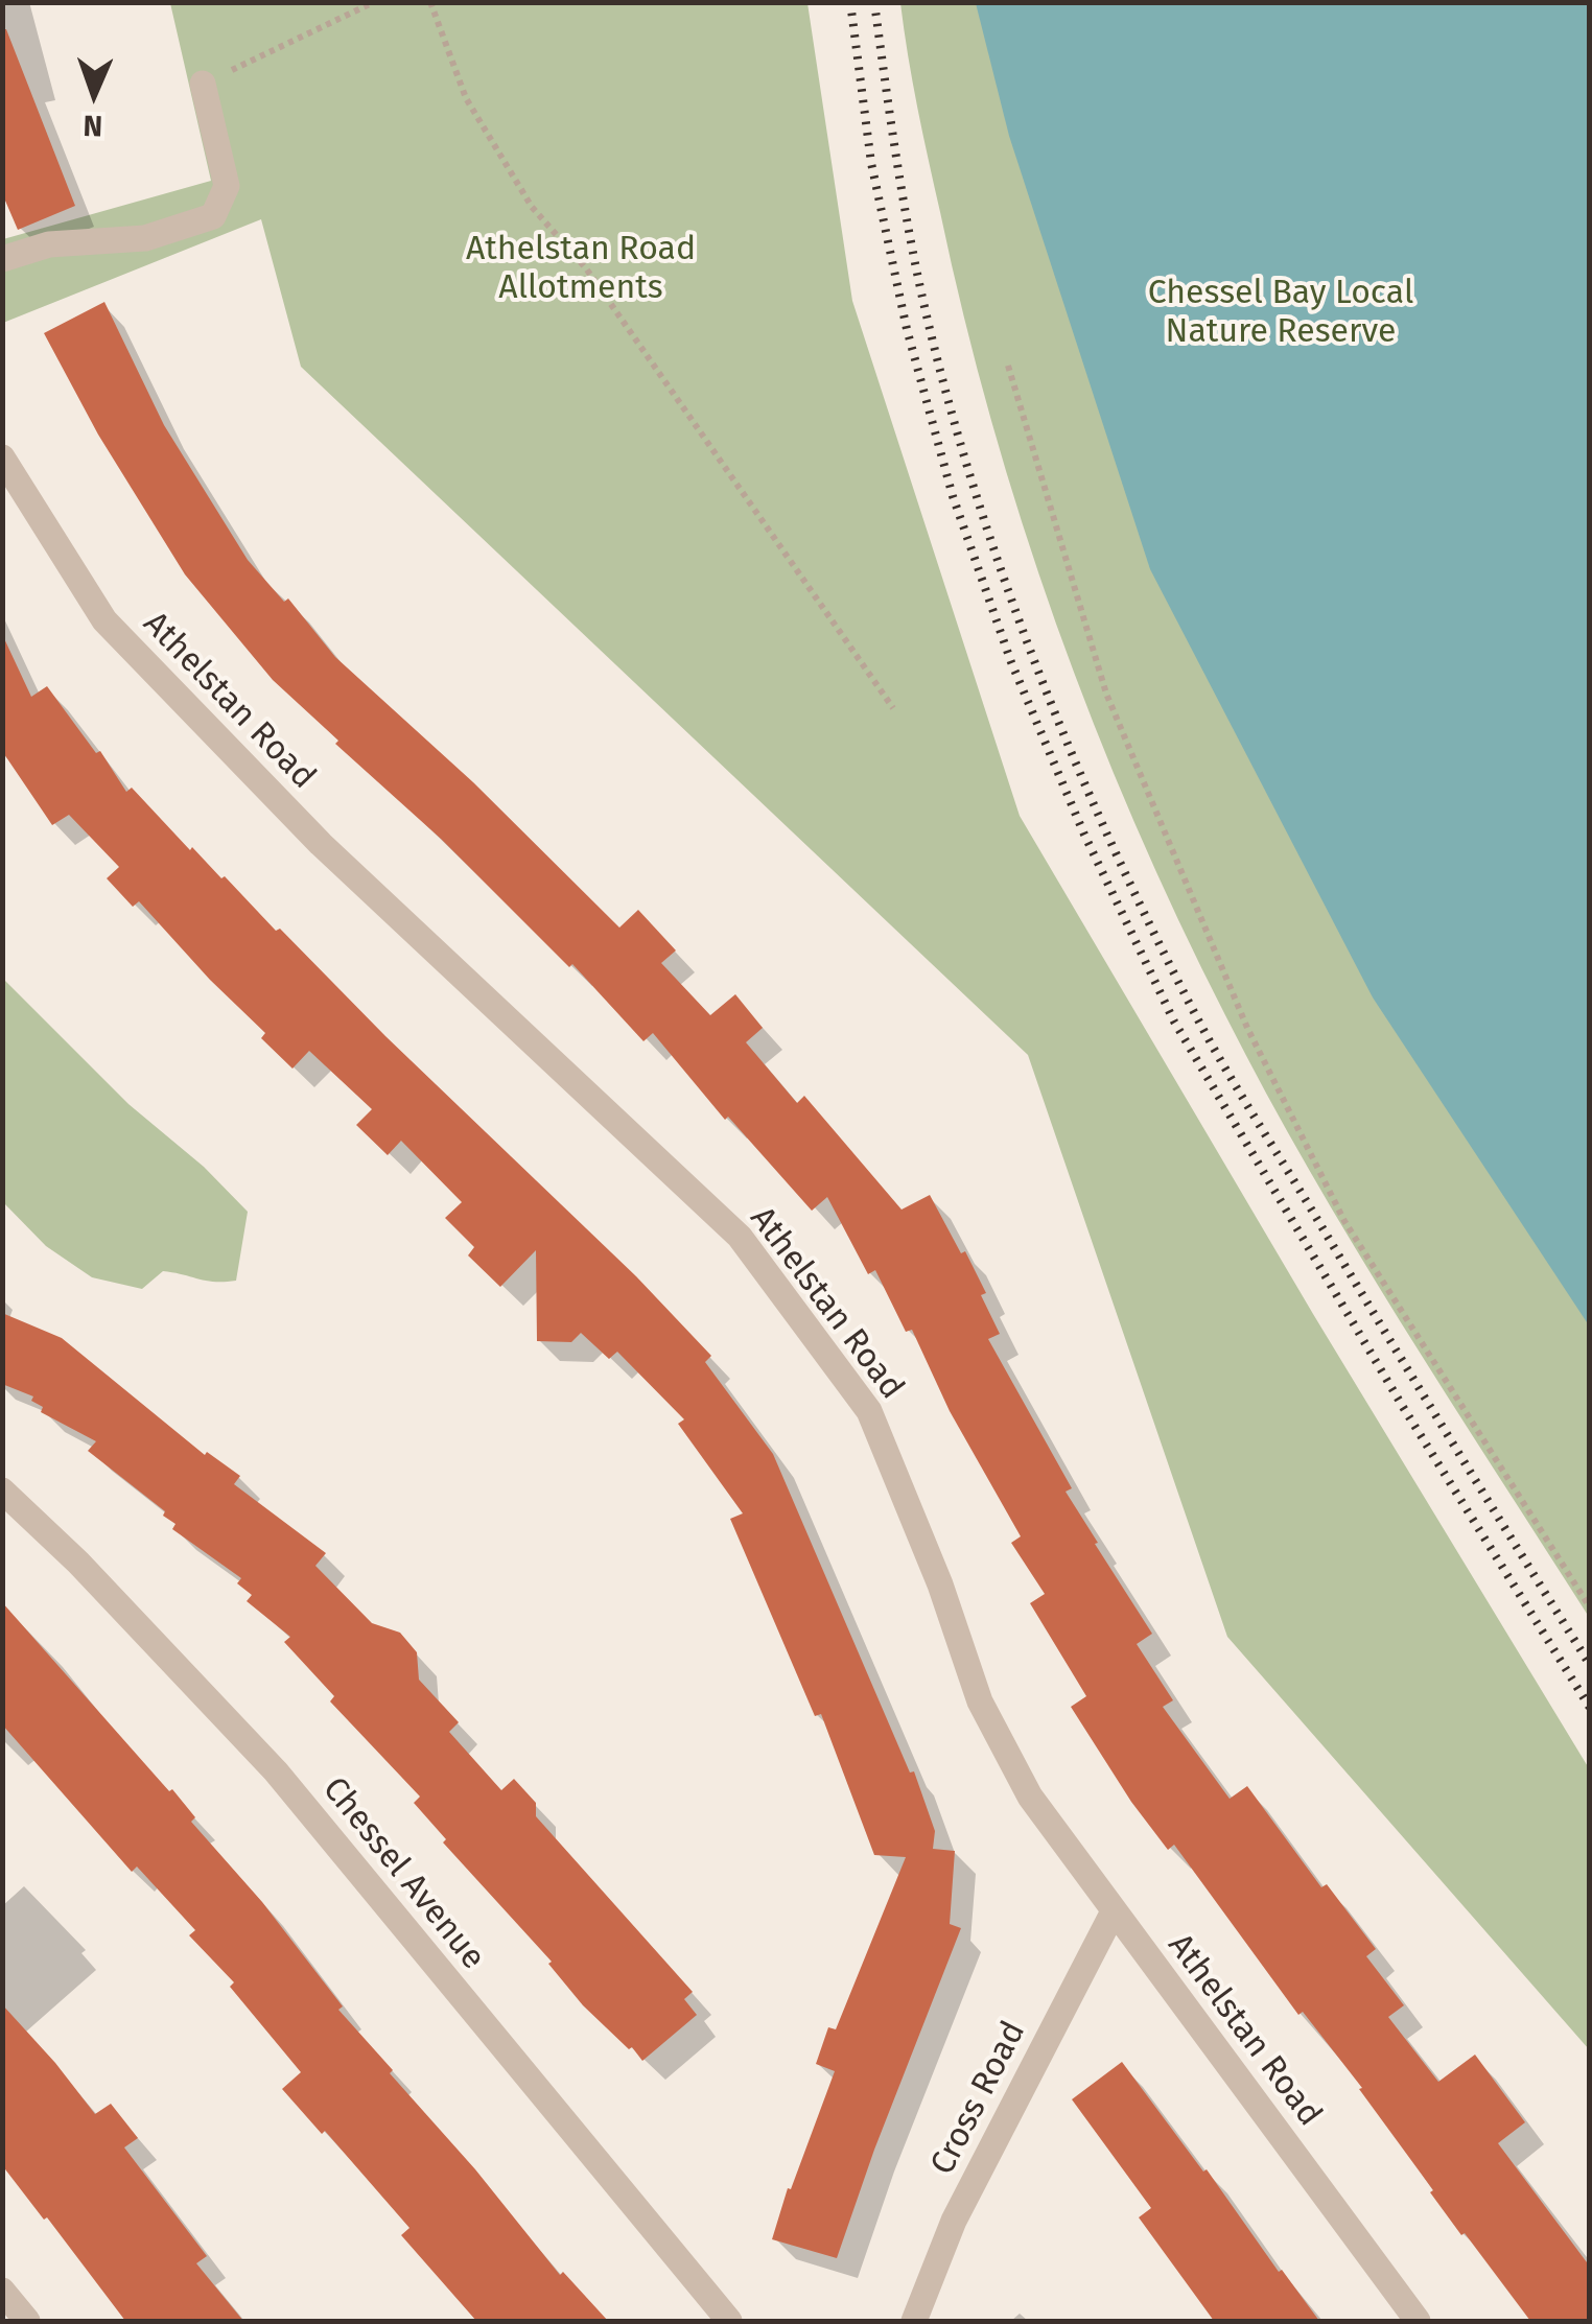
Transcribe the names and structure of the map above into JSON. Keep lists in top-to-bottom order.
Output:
{
  "streets": {
    "street": ["Athelstan Road", "Chessel Avenue", "Cross Road"]
  },
  "crossings": [
    ["Athelstan Road", "Cross Road"]
  ],
  "parks": ["Athelstan Road Allotments", "Chessel Bay Local Nature Reserve"],
  "north": "bottom"
}
